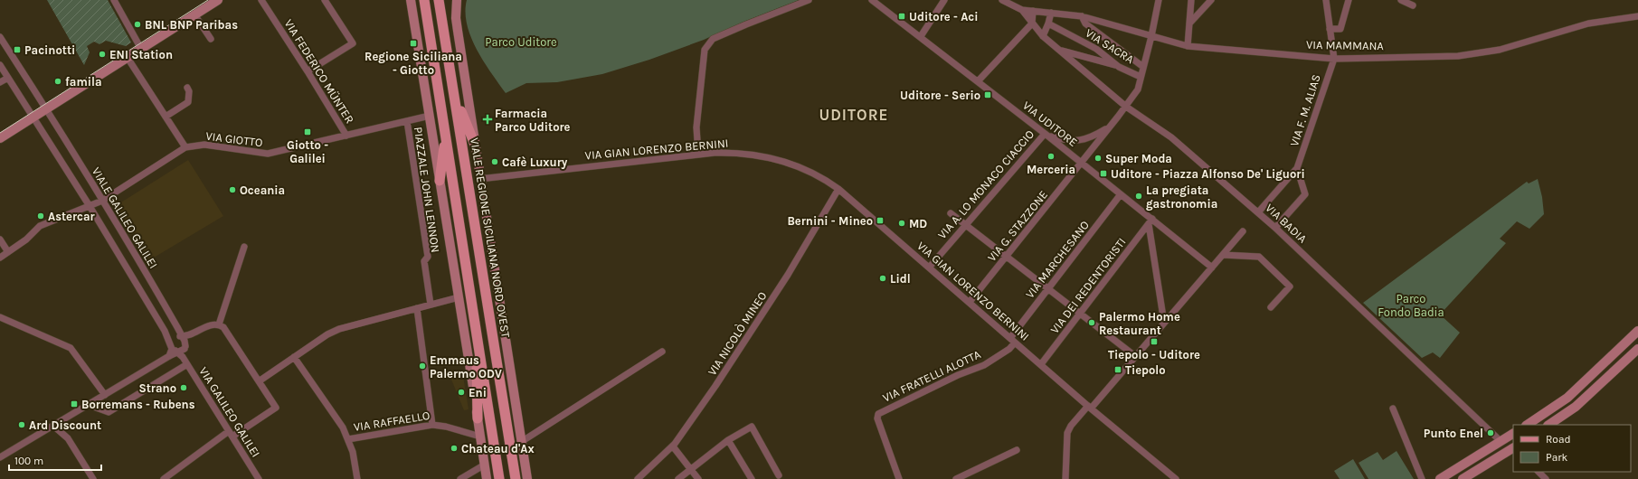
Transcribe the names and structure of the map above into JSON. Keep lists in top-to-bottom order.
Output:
{
  "streets": {
    "main road": ["VIALE REGIONE SICILIANA NORD OVEST"],
    "street": [
      "VIA MAMMANA",
      "VIA SACRA",
      "VIA FEDERICO MÜNTER",
      "VIA F. M. ALIAS",
      "VIA UDITORE",
      "VIA GIOTTO",
      "VIA GIAN LORENZO BERNINI",
      "VIA A. LO MONACO CIACCIO",
      "PIAZZALE JOHN LENNON",
      "VIALE GALILEO GALILEI",
      "VIA BADIA",
      "VIA G. STAZZONE",
      "VIA MARCHESANO",
      "VIA DEI REDENTORISTI",
      "VIA NICOLÒ MINEO",
      "VIA FRATELLI ALOTTA",
      "VIA GALILEO GALILEI",
      "VIA RAFFAELLO"
    ]
  },
  "crossings": [
    ["VIA MAMMANA", "VIA F. M. ALIAS"],
    ["VIA MAMMANA", "VIA BADIA"],
    ["VIA MAMMANA", "VIA G. STAZZONE"],
    ["VIA SACRA", "VIA G. STAZZONE"],
    ["VIA FEDERICO MÜNTER", "VIA GIOTTO"],
    ["VIA F. M. ALIAS", "VIA BADIA"],
    ["VIA UDITORE", "VIA A. LO MONACO CIACCIO"],
    ["VIA UDITORE", "VIA G. STAZZONE"],
    ["VIA UDITORE", "VIA MARCHESANO"],
    ["VIA UDITORE", "VIA DEI REDENTORISTI"],
    ["VIA GIOTTO", "PIAZZALE JOHN LENNON"],
    ["VIA GIOTTO", "VIALE GALILEO GALILEI"],
    ["VIA GIAN LORENZO BERNINI", "VIA A. LO MONACO CIACCIO"],
    ["VIA GIAN LORENZO BERNINI", "VIA G. STAZZONE"],
    ["VIA GIAN LORENZO BERNINI", "VIALE REGIONE SICILIANA NORD OVEST"],
    ["VIA GIAN LORENZO BERNINI", "VIA MARCHESANO"],
    ["VIA GIAN LORENZO BERNINI", "VIA DEI REDENTORISTI"],
    ["VIA GIAN LORENZO BERNINI", "VIA NICOLÒ MINEO"],
    ["VIA GIAN LORENZO BERNINI", "VIA FRATELLI ALOTTA"],
    ["VIALE GALILEO GALILEI", "VIA GALILEO GALILEI"],
    ["VIA BADIA", "VIA G. STAZZONE"],
    ["VIA MARCHESANO", "VIA FRATELLI ALOTTA"]
  ],
  "districts": ["UDITORE"],
  "parks": ["Parco Uditore", "Parco Fondo Badia"],
  "places": {
    "transit": [
      "Uditore - Aci",
      "Regione Siciliana - Giotto",
      "Pacinotti",
      "Uditore - Serio",
      "Giotto - Galilei",
      "Uditore - Piazza Alfonso De' Liguori",
      "Bernini - Mineo",
      "Tiepolo - Uditore",
      "Tiepolo",
      "Borremans - Rubens"
    ],
    "other": [
      "BNL BNP Paribas",
      "ENI Station",
      "famila",
      "Merceria",
      "Super Moda",
      "Cafè Luxury",
      "Oceania",
      "La pregiata gastronomia",
      "Astercar",
      "MD",
      "Lidl",
      "Palermo Home Restaurant",
      "Emmaus Palermo ODV",
      "Strano",
      "Eni",
      "Ard Discount",
      "Punto Enel",
      "Chateau d'Ax"
    ],
    "health": ["Farmacia Parco Uditore"]
  },
  "legend": ["Road", "Park"],
  "scale_bar": "100 m"
}
